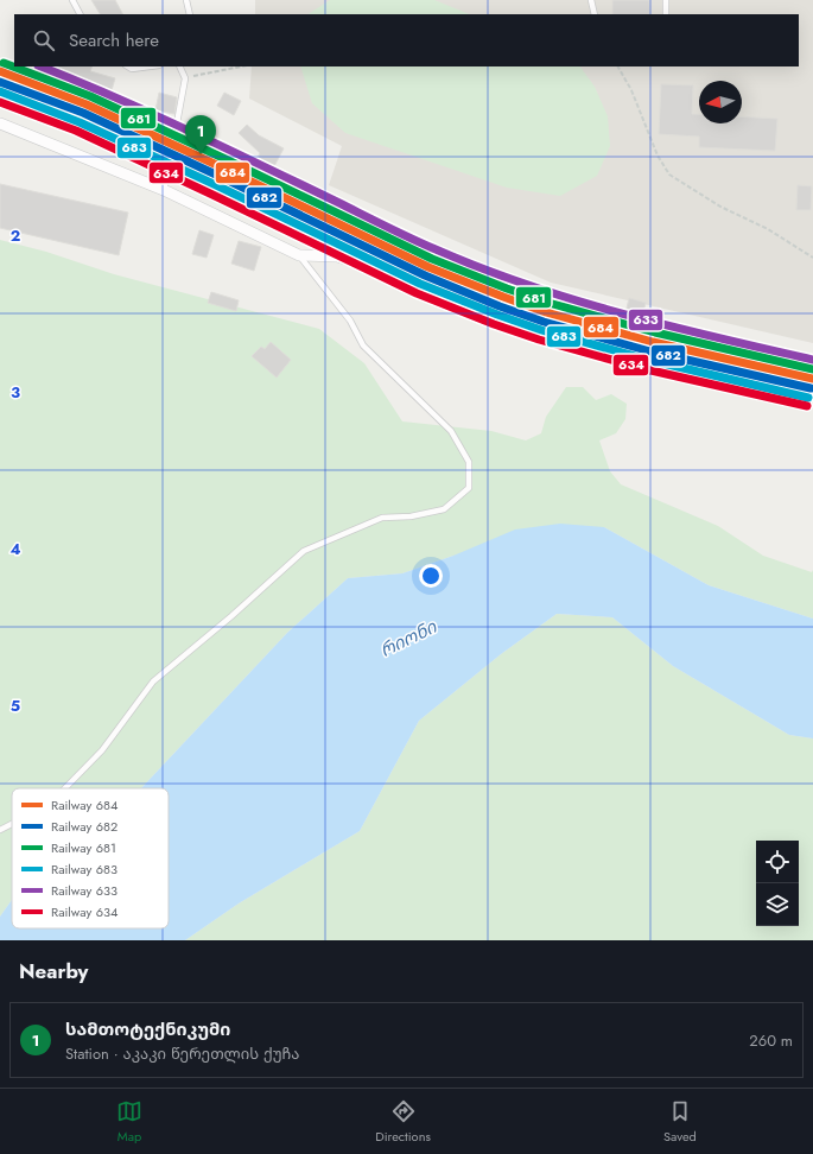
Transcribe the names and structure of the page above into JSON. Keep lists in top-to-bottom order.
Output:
{
  "water": ["რიონი"],
  "lines": [
    "rail line 681",
    "rail line 633",
    "rail line 684",
    "rail line 682",
    "rail line 683",
    "rail line 634"
  ],
  "legend": [
    "Railway 684",
    "Railway 682",
    "Railway 681",
    "Railway 683",
    "Railway 633",
    "Railway 634"
  ],
  "north": "left",
  "page": {
    "search": "Search here",
    "pins": "1",
    "heading": "Nearby",
    "list": [
      {
        "mark": "1",
        "name": "სამთოტექნიკუმი",
        "note": "Station · აკაკი წერეთლის ქუჩა",
        "value": "260 m"
      }
    ],
    "nav": ["Map", "Directions", "Saved"]
  },
  "grid": {
    "rows": [
      "2",
      "3",
      "4",
      "5"
    ]
  }
}
